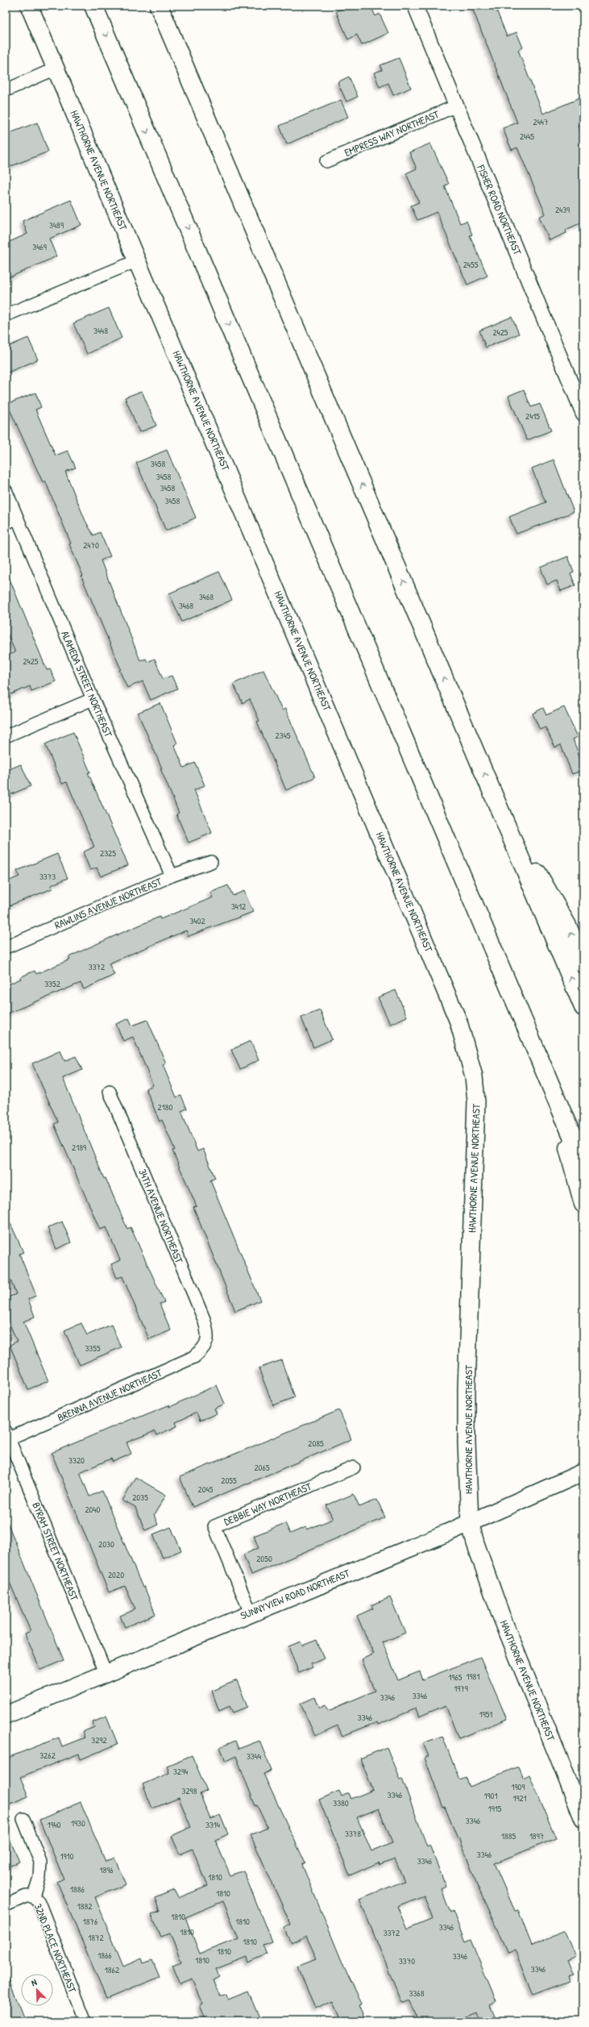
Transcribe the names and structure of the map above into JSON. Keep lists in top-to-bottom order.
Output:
{
  "streets": {
    "main road": ["HAWTHORNE AVENUE NORTHEAST", "SUNNYVIEW ROAD NORTHEAST"],
    "street": [
      "EMPRESS WAY NORTHEAST",
      "FISHER ROAD NORTHEAST",
      "ALAMEDA STREET NORTHEAST",
      "RAWLINS AVENUE NORTHEAST",
      "34TH AVENUE NORTHEAST",
      "BRENNA AVENUE NORTHEAST",
      "DEBBIE WAY NORTHEAST",
      "BYRAM STREET NORTHEAST",
      "32ND PLACE NORTHEAST"
    ]
  },
  "crossings": [
    ["EMPRESS WAY NORTHEAST", "FISHER ROAD NORTHEAST"],
    ["HAWTHORNE AVENUE NORTHEAST", "SUNNYVIEW ROAD NORTHEAST"],
    ["ALAMEDA STREET NORTHEAST", "RAWLINS AVENUE NORTHEAST"],
    ["34TH AVENUE NORTHEAST", "BRENNA AVENUE NORTHEAST"],
    ["BRENNA AVENUE NORTHEAST", "BYRAM STREET NORTHEAST"],
    ["DEBBIE WAY NORTHEAST", "SUNNYVIEW ROAD NORTHEAST"],
    ["BYRAM STREET NORTHEAST", "SUNNYVIEW ROAD NORTHEAST"]
  ],
  "house_numbers": [
    "2447",
    "2445",
    "2439",
    "3489",
    "3469",
    "2455",
    "3448",
    "2425",
    "2415",
    "3458",
    "3458",
    "3458",
    "3458",
    "2470",
    "3468",
    "3468",
    "2425",
    "2345",
    "2325",
    "3373",
    "3412",
    "3402",
    "3372",
    "3352",
    "2180",
    "2189",
    "3355",
    "2085",
    "3320",
    "2065",
    "2055",
    "2045",
    "2035",
    "2040",
    "2030",
    "2050",
    "2020",
    "1981",
    "1965",
    "1979",
    "3346",
    "3346",
    "1951",
    "3346",
    "3292",
    "3262",
    "3344",
    "3294",
    "1909",
    "3298",
    "3346",
    "1901",
    "1921",
    "3380",
    "1915",
    "3346",
    "1930",
    "1940",
    "3314",
    "3378",
    "1885",
    "1897",
    "3346",
    "1910",
    "3346",
    "1896",
    "1810",
    "1886",
    "1810",
    "1882",
    "1810",
    "1876",
    "1810",
    "3346",
    "1810",
    "3372",
    "1872",
    "1810",
    "1810",
    "1866",
    "3346",
    "1810",
    "3370",
    "3346",
    "1862",
    "3368"
  ],
  "north": "top left"
}
